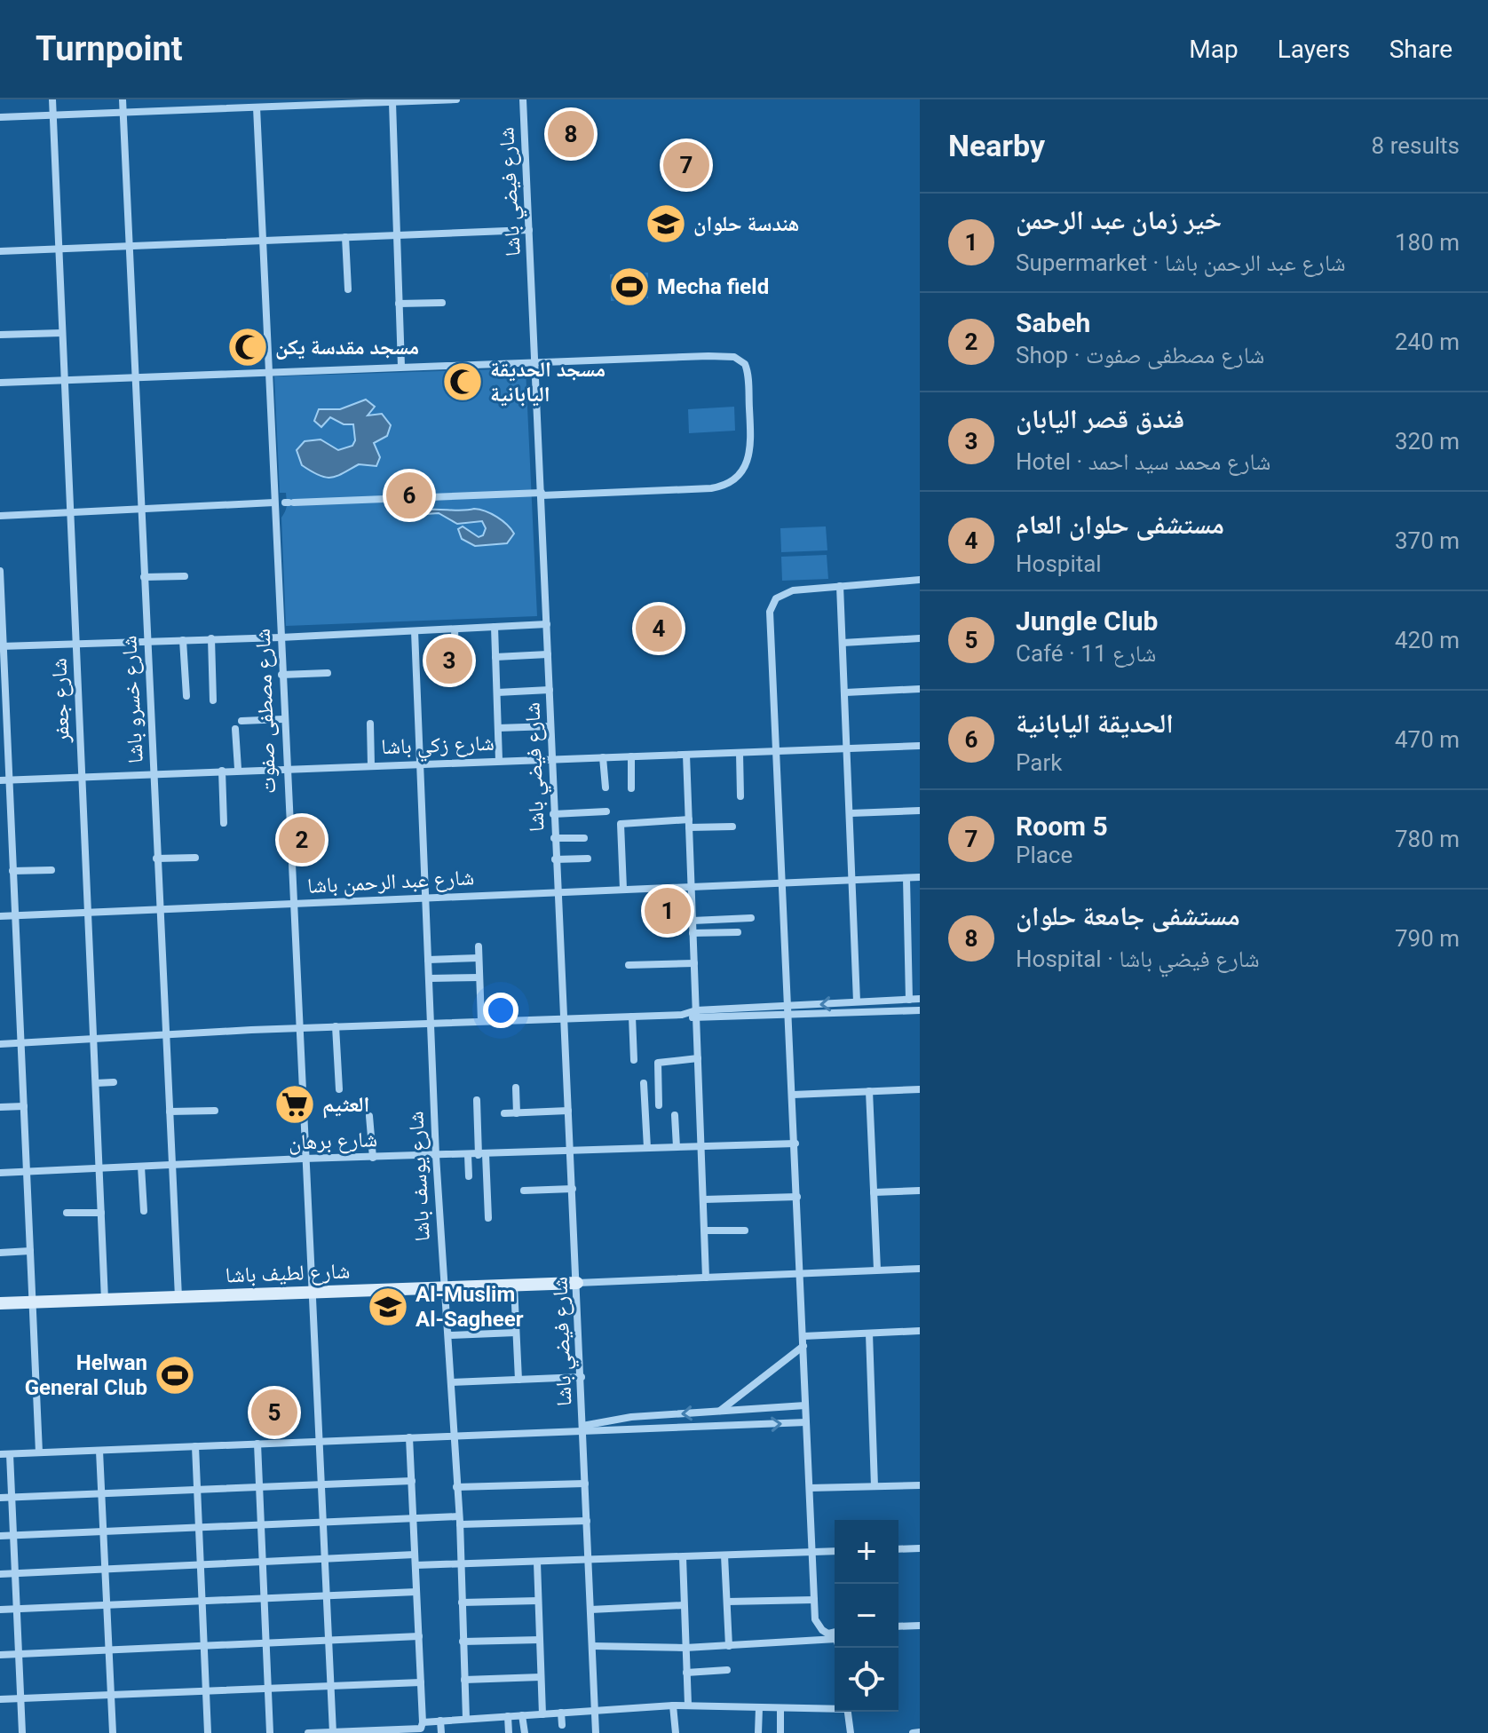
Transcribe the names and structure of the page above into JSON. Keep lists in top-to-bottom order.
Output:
{
  "streets": {
    "street": [
      "شارع فيضي باشا",
      "شارع خسرو باشا",
      "شارع جعفر",
      "شارع مصطفى صفوت",
      "شارع زكي باشا",
      "شارع عبد الرحمن باشا",
      "شارع برهان",
      "شارع يوسف باشا",
      "شارع لطيف باشا"
    ]
  },
  "crossings": [
    ["شارع فيضي باشا", "شارع زكي باشا"],
    ["شارع فيضي باشا", "شارع عبد الرحمن باشا"],
    ["شارع فيضي باشا", "شارع برهان"],
    ["شارع فيضي باشا", "شارع لطيف باشا"],
    ["شارع خسرو باشا", "شارع زكي باشا"],
    ["شارع خسرو باشا", "شارع عبد الرحمن باشا"],
    ["شارع خسرو باشا", "شارع برهان"],
    ["شارع خسرو باشا", "شارع لطيف باشا"],
    ["شارع جعفر", "شارع زكي باشا"],
    ["شارع جعفر", "شارع عبد الرحمن باشا"],
    ["شارع جعفر", "شارع برهان"],
    ["شارع جعفر", "شارع لطيف باشا"],
    ["شارع مصطفى صفوت", "شارع زكي باشا"],
    ["شارع مصطفى صفوت", "شارع عبد الرحمن باشا"],
    ["شارع مصطفى صفوت", "شارع برهان"],
    ["شارع مصطفى صفوت", "شارع لطيف باشا"],
    ["شارع زكي باشا", "شارع يوسف باشا"],
    ["شارع عبد الرحمن باشا", "شارع يوسف باشا"],
    ["شارع برهان", "شارع يوسف باشا"],
    ["شارع يوسف باشا", "شارع لطيف باشا"]
  ],
  "places": {
    "school or university": ["هندسة حلوان", "Al-Muslim Al-Sagheer"],
    "sports": ["Mecha field", "Helwan General Club"],
    "mosque": ["مسجد مقدسة يكن", "مسجد الحديقة اليابانية"],
    "supermarket": ["العثيم"]
  },
  "page": {
    "header": "Turnpoint",
    "nav": ["Map", "Layers", "Share"],
    "heading": ["Nearby", "8 results"],
    "pins": [
      "8",
      "7",
      "6",
      "4",
      "3",
      "2",
      "1",
      "5"
    ],
    "list": [
      {
        "mark": "1",
        "name": "خير زمان عبد الرحمن",
        "note": "Supermarket · شارع عبد الرحمن باشا",
        "value": "180 m"
      },
      {
        "mark": "2",
        "name": "Sabeh",
        "note": "Shop · شارع مصطفى صفوت",
        "value": "240 m"
      },
      {
        "mark": "3",
        "name": "فندق قصر اليابان",
        "note": "Hotel · شارع محمد سيد احمد",
        "value": "320 m"
      },
      {
        "mark": "4",
        "name": "مستشفى حلوان العام",
        "note": "Hospital",
        "value": "370 m"
      },
      {
        "mark": "5",
        "name": "Jungle Club",
        "note": "Café · شارع 11",
        "value": "420 m"
      },
      {
        "mark": "6",
        "name": "الحديقة اليابانية",
        "note": "Park",
        "value": "470 m"
      },
      {
        "mark": "7",
        "name": "Room 5",
        "note": "Place",
        "value": "780 m"
      },
      {
        "mark": "8",
        "name": "مستشفى جامعة حلوان",
        "note": "Hospital · شارع فيضي باشا",
        "value": "790 m"
      }
    ],
    "map_buttons": ["+", "−"]
  }
}
